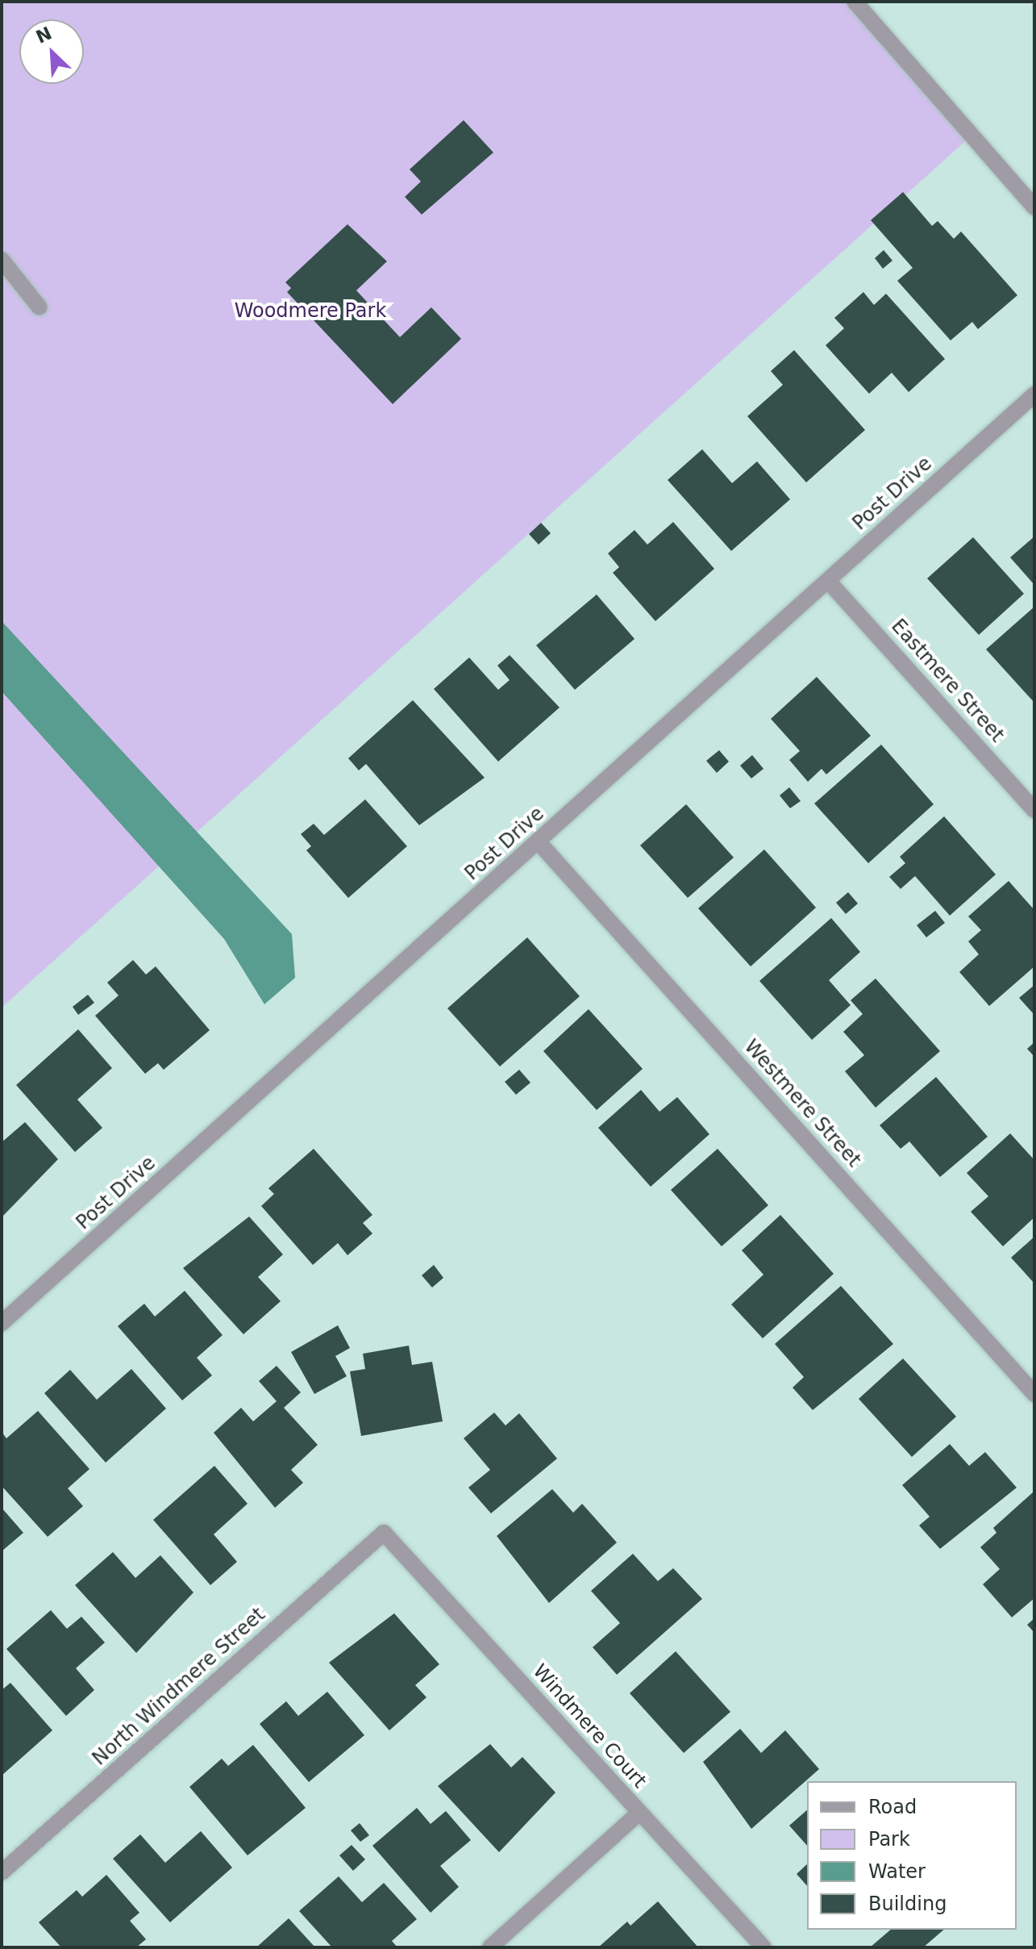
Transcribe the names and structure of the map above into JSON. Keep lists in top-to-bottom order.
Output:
{
  "streets": {
    "street": [
      "Post Drive",
      "Eastmere Street",
      "Westmere Street",
      "North Windmere Street",
      "Windmere Court"
    ]
  },
  "crossings": [
    ["Post Drive", "Eastmere Street"],
    ["Post Drive", "Westmere Street"],
    ["North Windmere Street", "Windmere Court"]
  ],
  "parks": ["Woodmere Park"],
  "legend": [
    "Road",
    "Park",
    "Water",
    "Building"
  ],
  "north": "top left"
}
